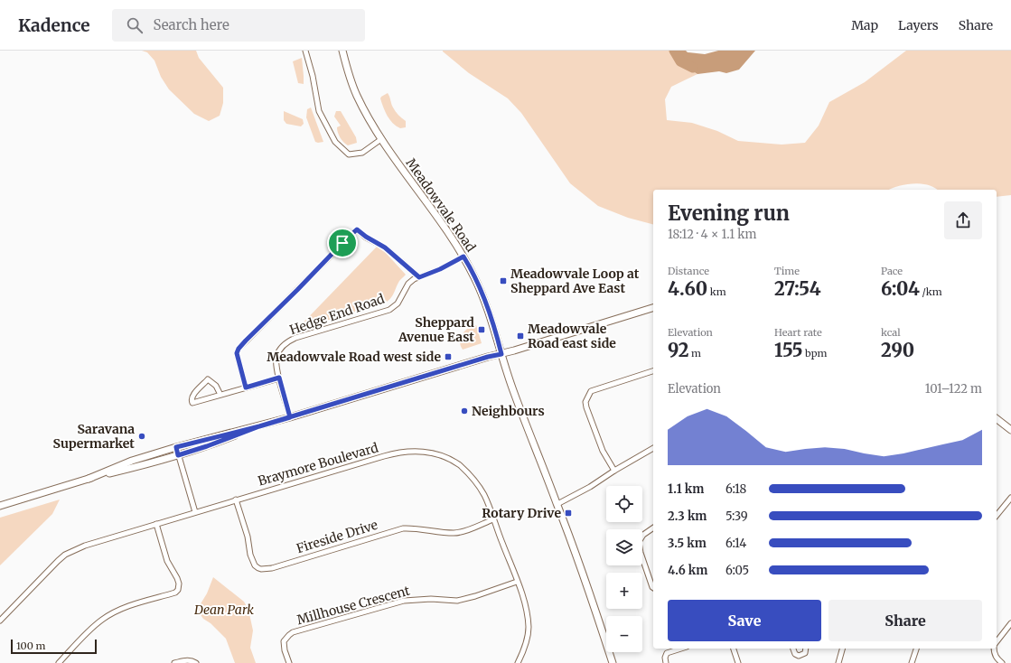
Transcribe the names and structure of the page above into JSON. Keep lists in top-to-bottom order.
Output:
{
  "streets": {
    "main road": ["Meadowvale Road"],
    "street": [
      "Hedge End Road",
      "Braymore Boulevard",
      "Fireside Drive",
      "Millhouse Crescent"
    ]
  },
  "crossings": [
    ["Meadowvale Road", "Hedge End Road"],
    ["Braymore Boulevard", "Fireside Drive"],
    ["Braymore Boulevard", "Millhouse Crescent"]
  ],
  "parks": ["Dean Park"],
  "places": {
    "transit": [
      "Meadowvale Loop at Sheppard Ave East",
      "Sheppard Avenue East",
      "Meadowvale Road east side",
      "Meadowvale Road west side",
      "Rotary Drive"
    ],
    "other": ["Neighbours", "Saravana Supermarket"]
  },
  "scale_bar": "100 m",
  "page": {
    "header": "Kadence",
    "search": "Search here",
    "nav": ["Map", "Layers", "Share"],
    "heading": ["Evening run", "18:12 · 4 × 1.1 km"],
    "stats": [
      ["Distance", "4.60 km"],
      ["Time", "27:54"],
      ["Pace", "6:04 /km"],
      ["Elevation", "92 m"],
      ["Heart rate", "155 bpm"],
      ["kcal", "290"]
    ],
    "chart": ["Elevation", "101–122 m"],
    "list": [
      {
        "name": "1.1 km",
        "note": "6:18"
      },
      {
        "name": "2.3 km",
        "note": "5:39"
      },
      {
        "name": "3.5 km",
        "note": "6:14"
      },
      {
        "name": "4.6 km",
        "note": "6:05"
      }
    ],
    "map_buttons": ["+", "−"],
    "buttons": ["Save", "Share"],
    "scale": "100 m"
  }
}
